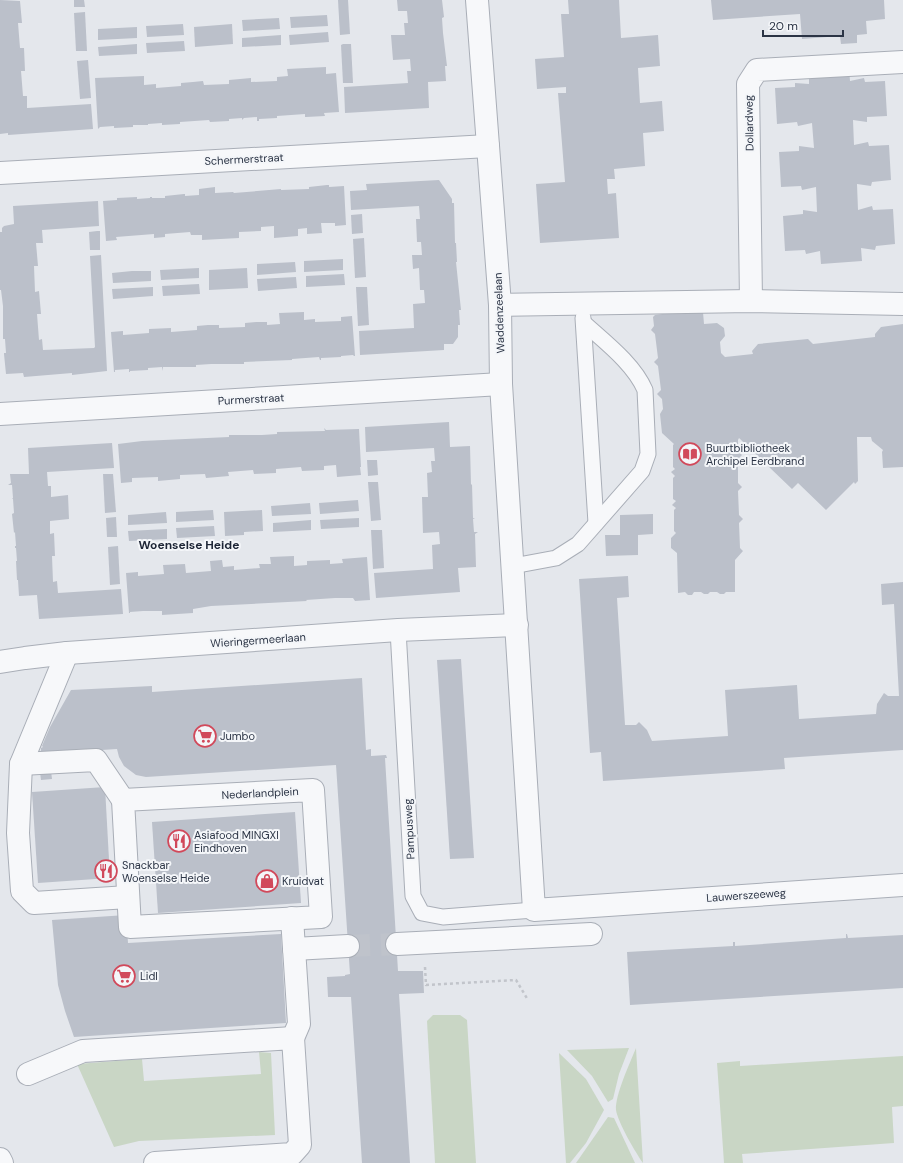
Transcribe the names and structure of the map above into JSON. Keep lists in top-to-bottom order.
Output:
{
  "streets": {
    "street": [
      "Dollardweg",
      "Schermerstraat",
      "Waddenzeelaan",
      "Purmerstraat",
      "Wieringermeerlaan",
      "Nederlandplein",
      "Pampusweg",
      "Lauwerszeeweg"
    ]
  },
  "crossings": [
    ["Schermerstraat", "Waddenzeelaan"],
    ["Waddenzeelaan", "Purmerstraat"],
    ["Waddenzeelaan", "Wieringermeerlaan"],
    ["Wieringermeerlaan", "Pampusweg"],
    ["Pampusweg", "Lauwerszeeweg"]
  ],
  "districts": ["Woenselse Heide"],
  "places": {
    "library": ["Buurtbibliotheek Archipel Eerdbrand"],
    "supermarket": ["Jumbo", "Lidl"],
    "restaurant": ["Asiafood MINGXI Eindhoven", "Snackbar Woenselse Heide"],
    "shop": ["Kruidvat"]
  },
  "scale_bar": "20 m"
}
